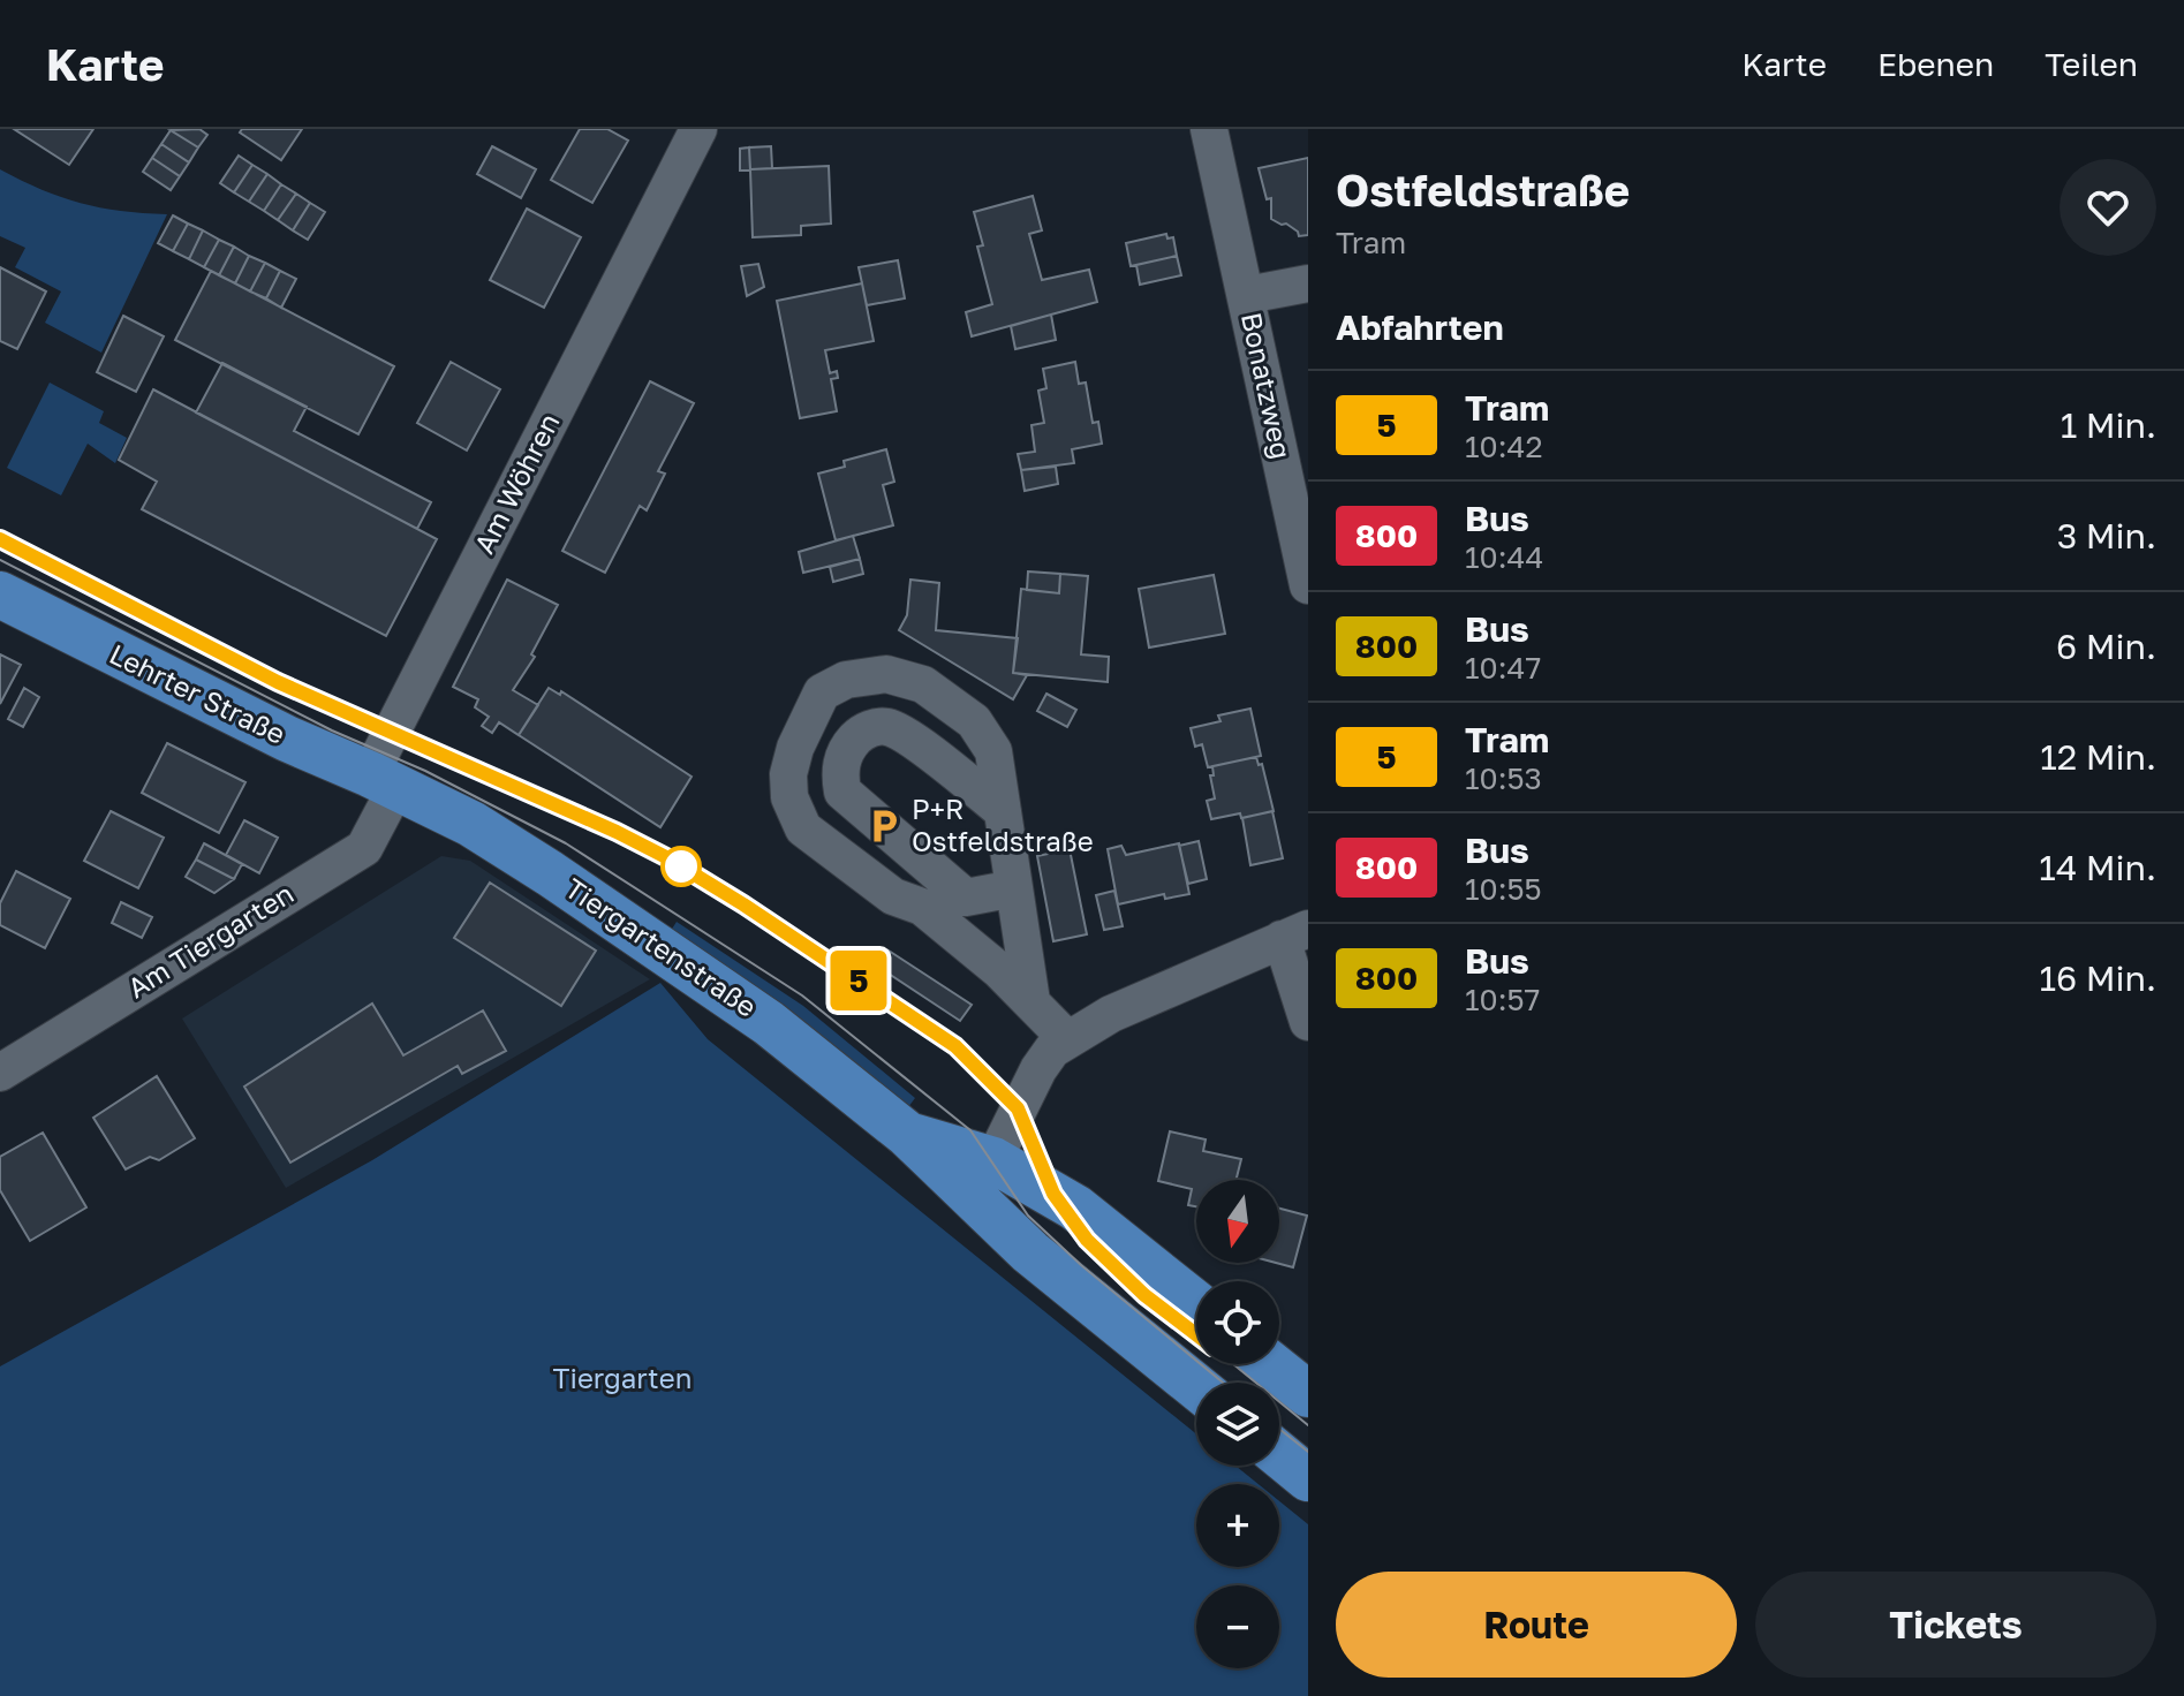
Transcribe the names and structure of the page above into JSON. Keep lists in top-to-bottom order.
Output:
{
  "streets": {
    "main road": ["Lehrter Straße", "Tiergartenstraße"],
    "street": ["Bonatzweg", "Am Wöhren", "Am Tiergarten"]
  },
  "crossings": [
    ["Am Wöhren", "Lehrter Straße"],
    ["Am Wöhren", "Am Tiergarten"],
    ["Am Wöhren", "Tiergartenstraße"],
    ["Lehrter Straße", "Am Tiergarten"],
    ["Lehrter Straße", "Tiergartenstraße"],
    ["Am Tiergarten", "Tiergartenstraße"]
  ],
  "parks": ["Tiergarten"],
  "places": {
    "parking": ["P+R Ostfeldstraße"]
  },
  "lines": ["tram line 5"],
  "north": "bottom",
  "page": {
    "header": "Karte",
    "nav": ["Karte", "Ebenen", "Teilen"],
    "on_map": "5",
    "heading": [
      ["Ostfeldstraße", "Tram"],
      "Abfahrten"
    ],
    "list": [
      {
        "mark": "5",
        "name": "Tram",
        "note": "10:42",
        "value": "1 Min."
      },
      {
        "mark": "800",
        "name": "Bus",
        "note": "10:44",
        "value": "3 Min."
      },
      {
        "mark": "800",
        "name": "Bus",
        "note": "10:47",
        "value": "6 Min."
      },
      {
        "mark": "5",
        "name": "Tram",
        "note": "10:53",
        "value": "12 Min."
      },
      {
        "mark": "800",
        "name": "Bus",
        "note": "10:55",
        "value": "14 Min."
      },
      {
        "mark": "800",
        "name": "Bus",
        "note": "10:57",
        "value": "16 Min."
      }
    ],
    "map_buttons": ["+", "−"],
    "buttons": ["Route", "Tickets"]
  }
}
